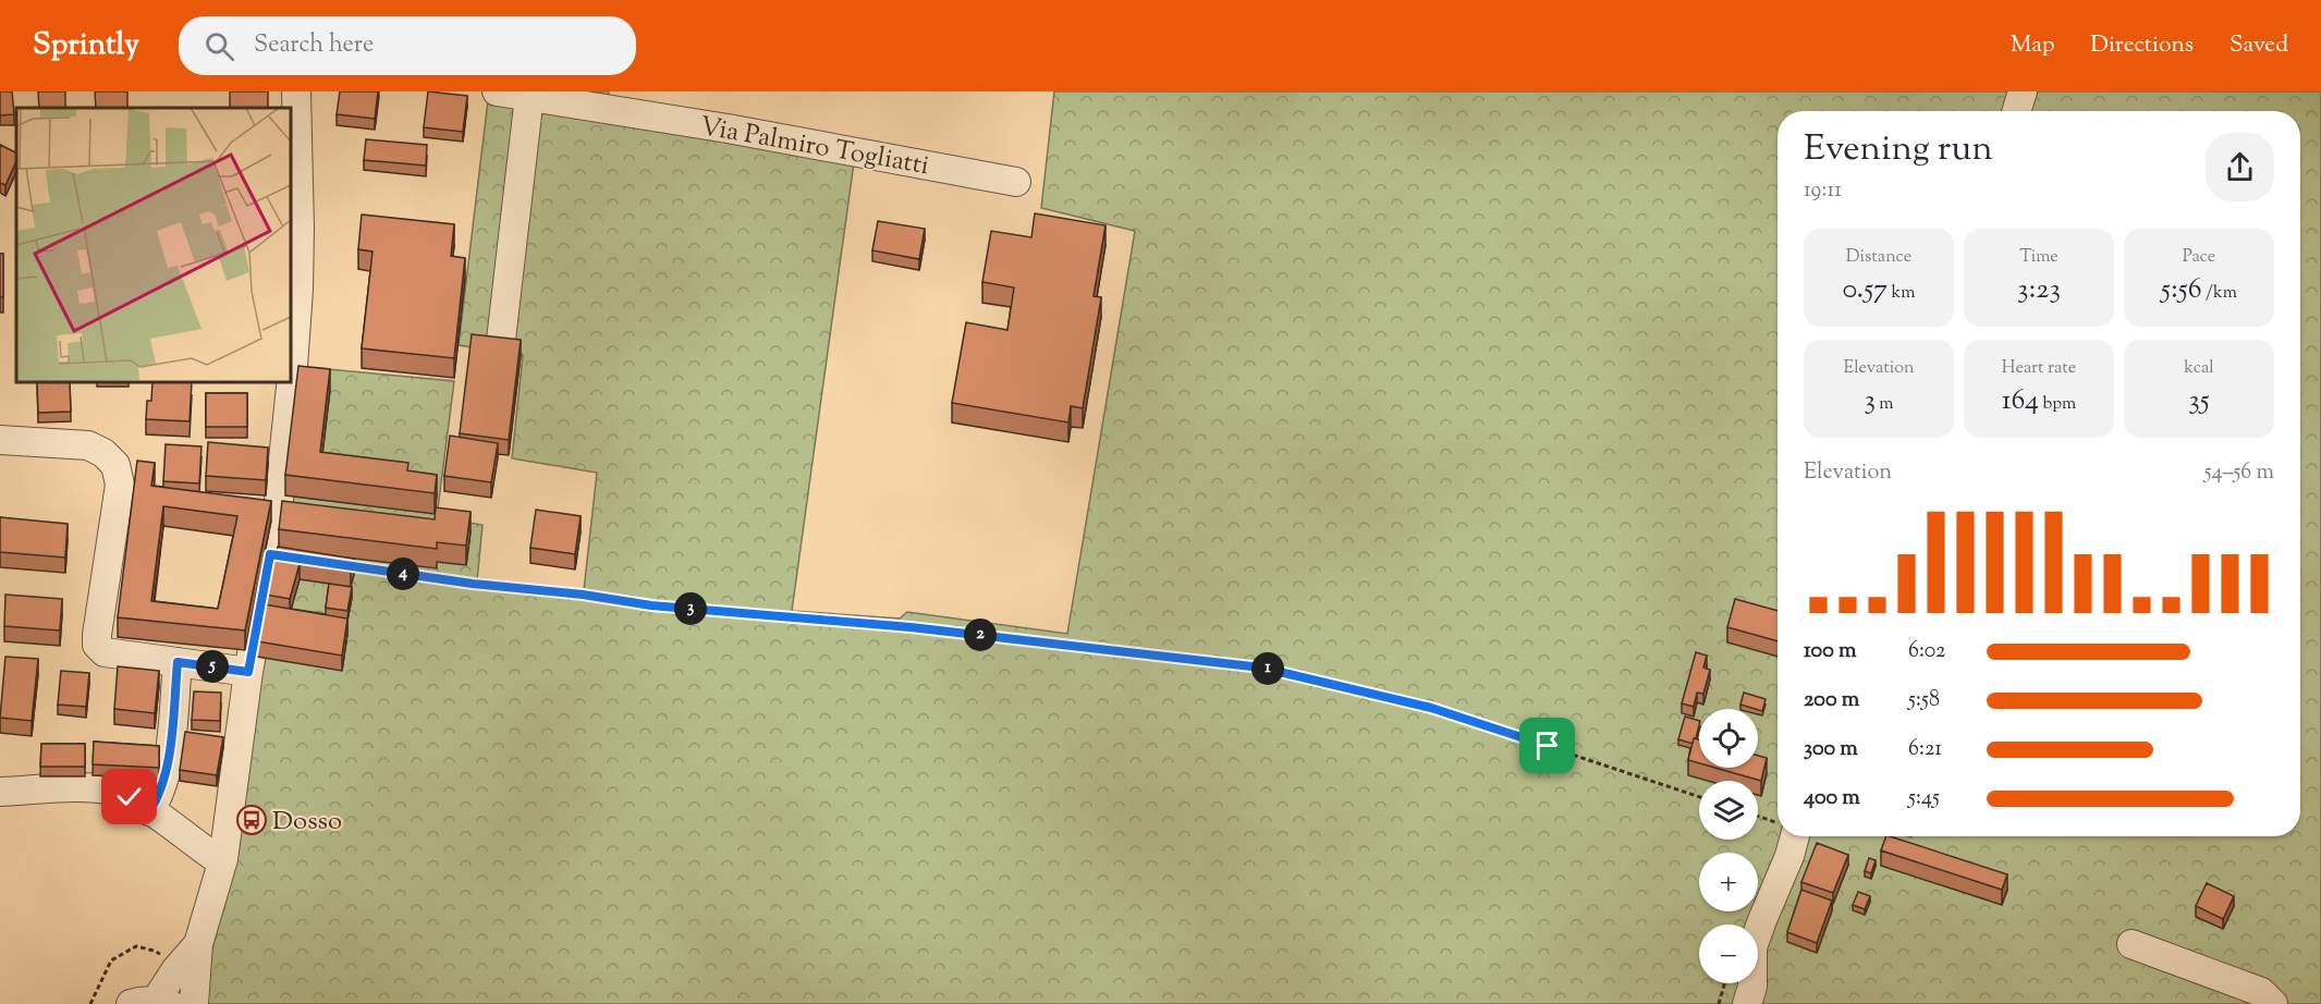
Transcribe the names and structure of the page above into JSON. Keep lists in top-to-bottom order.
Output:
{
  "streets": {
    "street": ["Via Palmiro Togliatti"]
  },
  "places": {
    "bus stop": ["Dosso"]
  },
  "page": {
    "header": "Sprintly",
    "search": "Search here",
    "nav": ["Map", "Directions", "Saved"],
    "heading": ["Evening run", "19:11"],
    "stats": [
      ["Distance", "0.57 km"],
      ["Time", "3:23"],
      ["Pace", "5:56 /km"],
      ["Elevation", "3 m"],
      ["Heart rate", "164 bpm"],
      ["kcal", "35"]
    ],
    "chart": ["Elevation", "54–56 m"],
    "pins": [
      "4",
      "3",
      "2",
      "5",
      "1"
    ],
    "list": [
      {
        "name": "100 m",
        "note": "6:02"
      },
      {
        "name": "200 m",
        "note": "5:58"
      },
      {
        "name": "300 m",
        "note": "6:21"
      },
      {
        "name": "400 m",
        "note": "5:45"
      }
    ],
    "map_buttons": ["+", "−"]
  }
}
